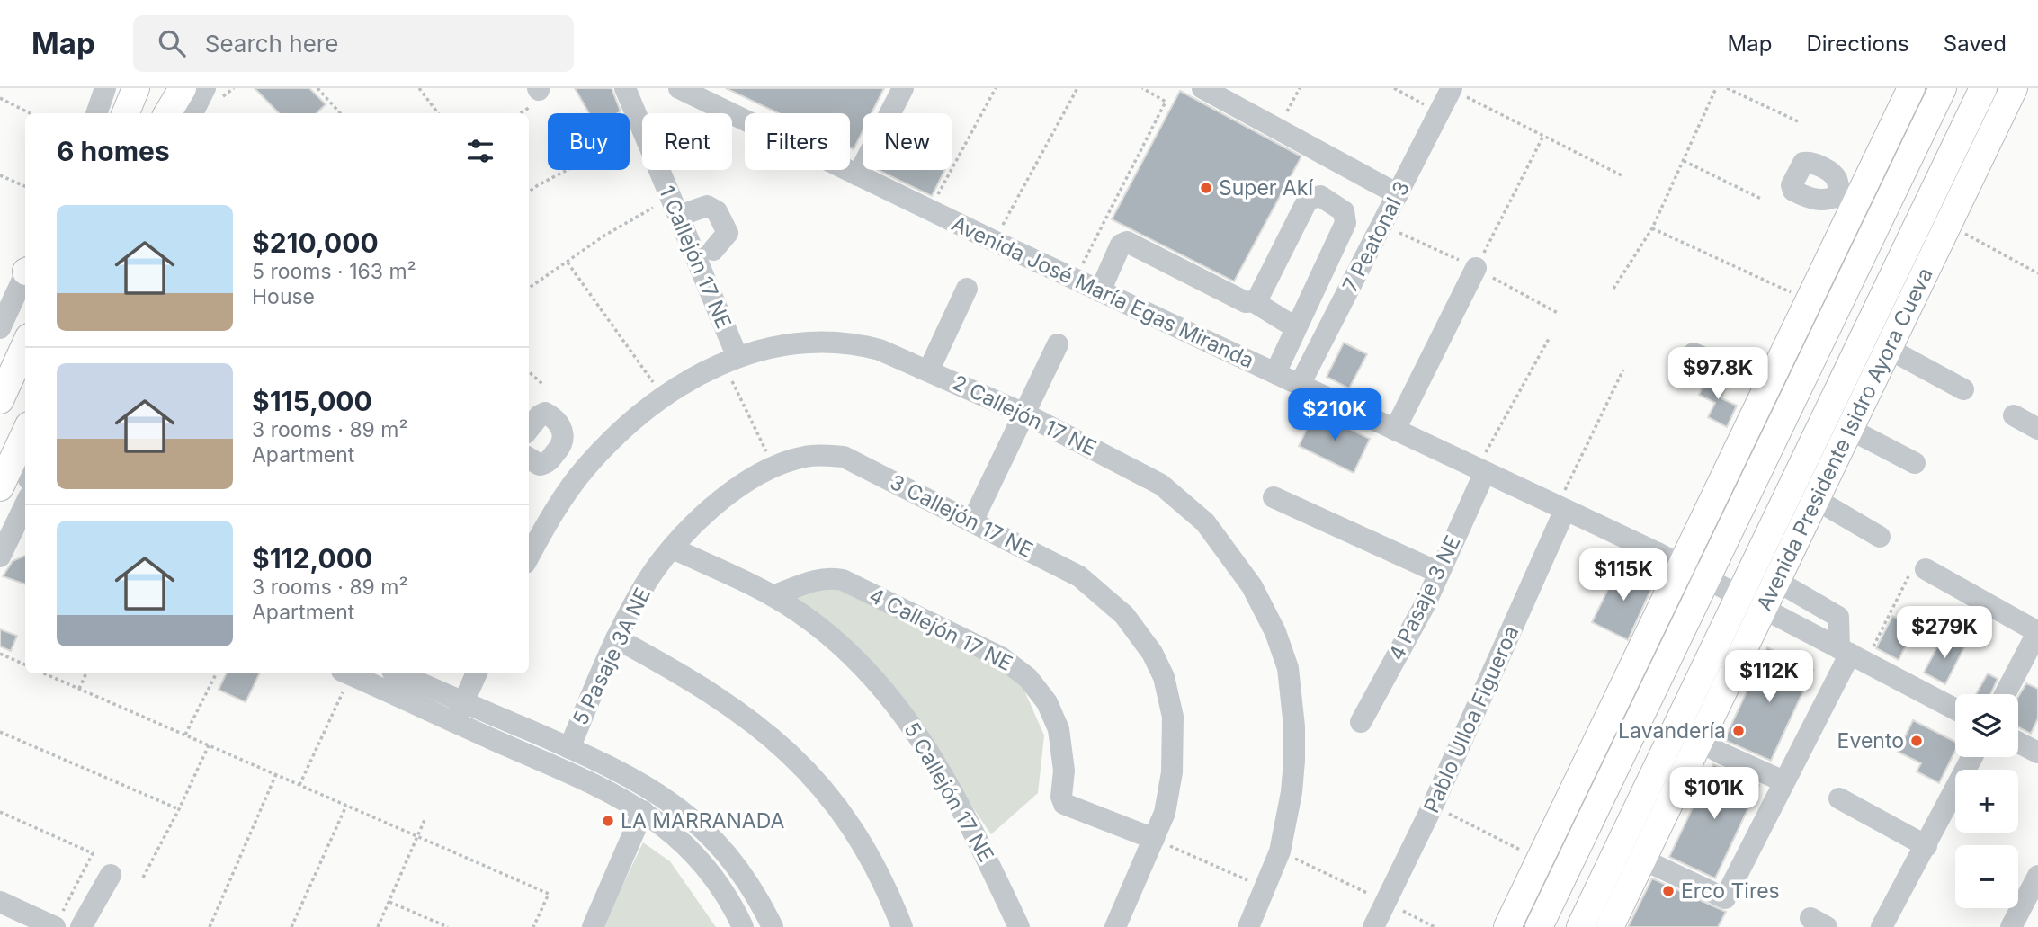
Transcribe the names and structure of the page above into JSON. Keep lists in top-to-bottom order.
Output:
{
  "streets": {
    "main road": ["Avenida Presidente Isidro Ayora Cueva"],
    "street": [
      "7 Peatonal 3",
      "1 Callejón 17 NE",
      "Avenida José María Egas Miranda",
      "2 Callejón 17 NE",
      "3 Callejón 17 NE",
      "4 Pasaje 3 NE",
      "4 Callejón 17 NE",
      "5 Pasaje 3A NE",
      "Pablo Ulloa Figueroa",
      "5 Callejón 17 NE"
    ]
  },
  "crossings": [
    ["7 Peatonal 3", "Avenida José María Egas Miranda"],
    ["1 Callejón 17 NE", "2 Callejón 17 NE"],
    ["Avenida José María Egas Miranda", "Avenida Presidente Isidro Ayora Cueva"],
    ["Avenida José María Egas Miranda", "4 Pasaje 3 NE"],
    ["Avenida José María Egas Miranda", "Pablo Ulloa Figueroa"],
    ["3 Callejón 17 NE", "4 Callejón 17 NE"],
    ["3 Callejón 17 NE", "5 Pasaje 3A NE"],
    ["4 Callejón 17 NE", "5 Callejón 17 NE"],
    ["5 Pasaje 3A NE", "5 Callejón 17 NE"]
  ],
  "places": [
    "Super Akí",
    "Lavandería",
    "Evento",
    "LA MARRANADA",
    "Erco Tires"
  ],
  "page": {
    "header": "Map",
    "search": "Search here",
    "nav": ["Map", "Directions", "Saved"],
    "chip": [
      "Buy",
      "Rent",
      "Filters",
      "New"
    ],
    "heading": "6 homes",
    "list": [
      {
        "name": "$210,000",
        "note": "5 rooms · 163 m² · House"
      },
      {
        "name": "$115,000",
        "note": "3 rooms · 89 m² · Apartment"
      },
      {
        "name": "$112,000",
        "note": "3 rooms · 89 m² · Apartment"
      }
    ],
    "price": [
      "$97.8K",
      "$210K",
      "$115K",
      "$279K",
      "$112K",
      "$101K"
    ],
    "map_buttons": ["+", "−"]
  }
}
